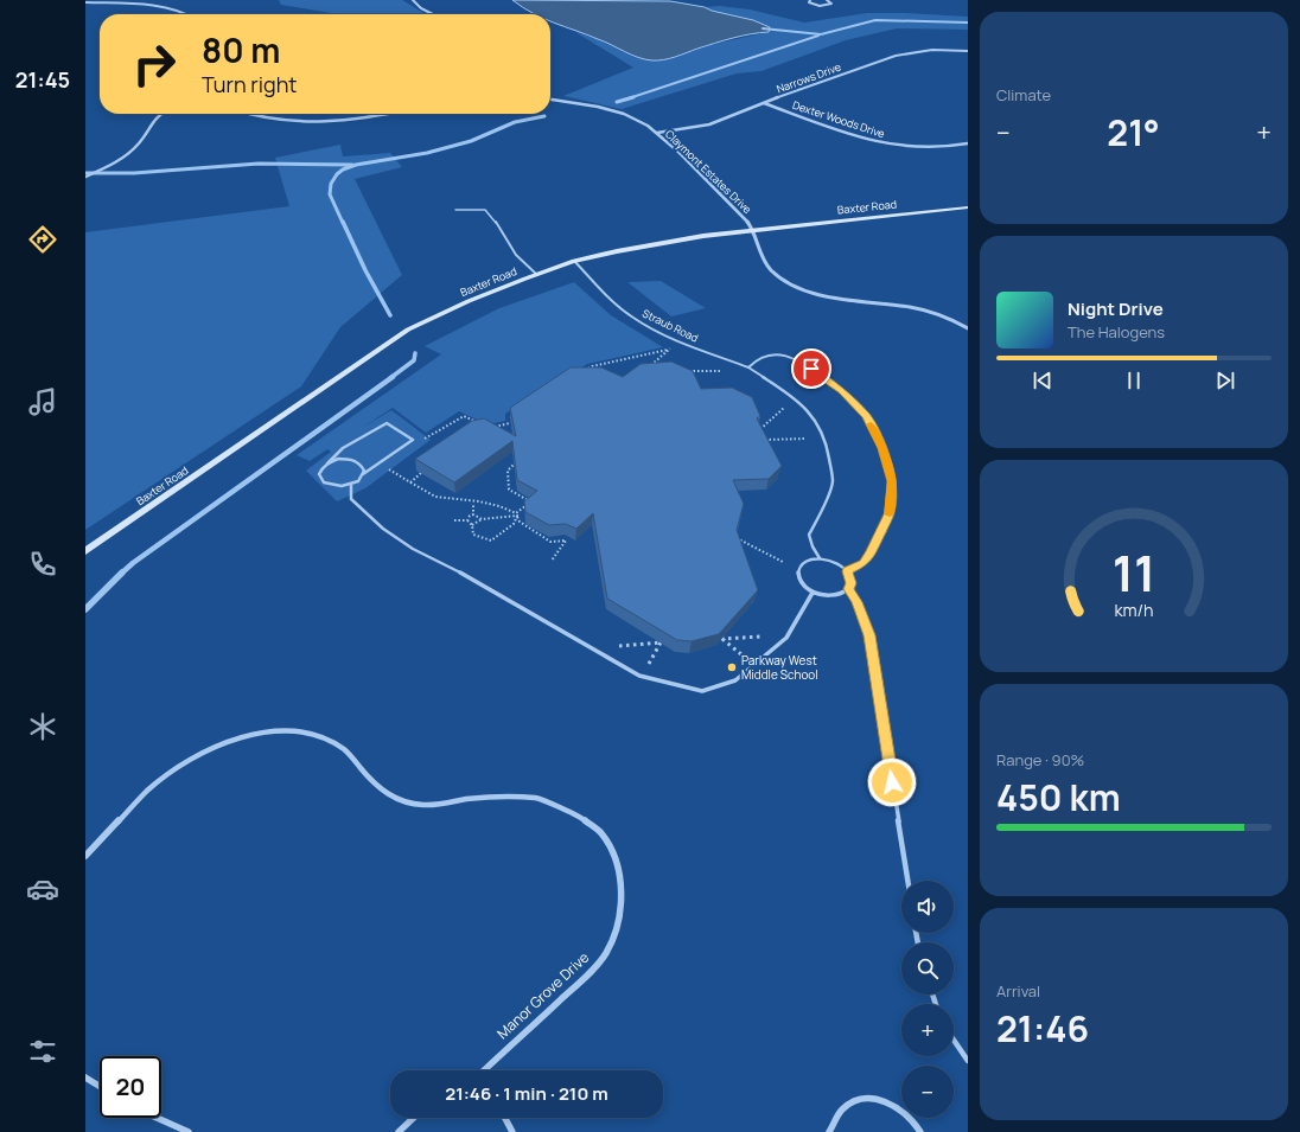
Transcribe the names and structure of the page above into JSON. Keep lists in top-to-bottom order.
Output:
{
  "streets": {
    "main road": ["Baxter Road"],
    "street": [
      "Narrows Drive",
      "Dexter Woods Drive",
      "Claymont Estates Drive",
      "Manor Grove Drive"
    ],
    "lane": ["Straub Road"]
  },
  "crossings": [
    ["Narrows Drive", "Dexter Woods Drive"],
    ["Narrows Drive", "Claymont Estates Drive"],
    ["Claymont Estates Drive", "Baxter Road"],
    ["Baxter Road", "Straub Road"]
  ],
  "places": ["Parkway West Middle School"],
  "page": {
    "tabs": "21:45",
    "tile": [
      "Climate",
      ["Range · 90%", "450 km"],
      ["Arrival", "21:46"]
    ],
    "turn": ["80 m", "Turn right"],
    "heat": ["−", "21°", "+"],
    "song": ["Night Drive", "The Halogens"],
    "map_buttons": ["+", "−"],
    "limit": "20",
    "trip": "21:46 · 1 min · 210 m",
    "gauge": ["11", "km/h"]
  }
}
